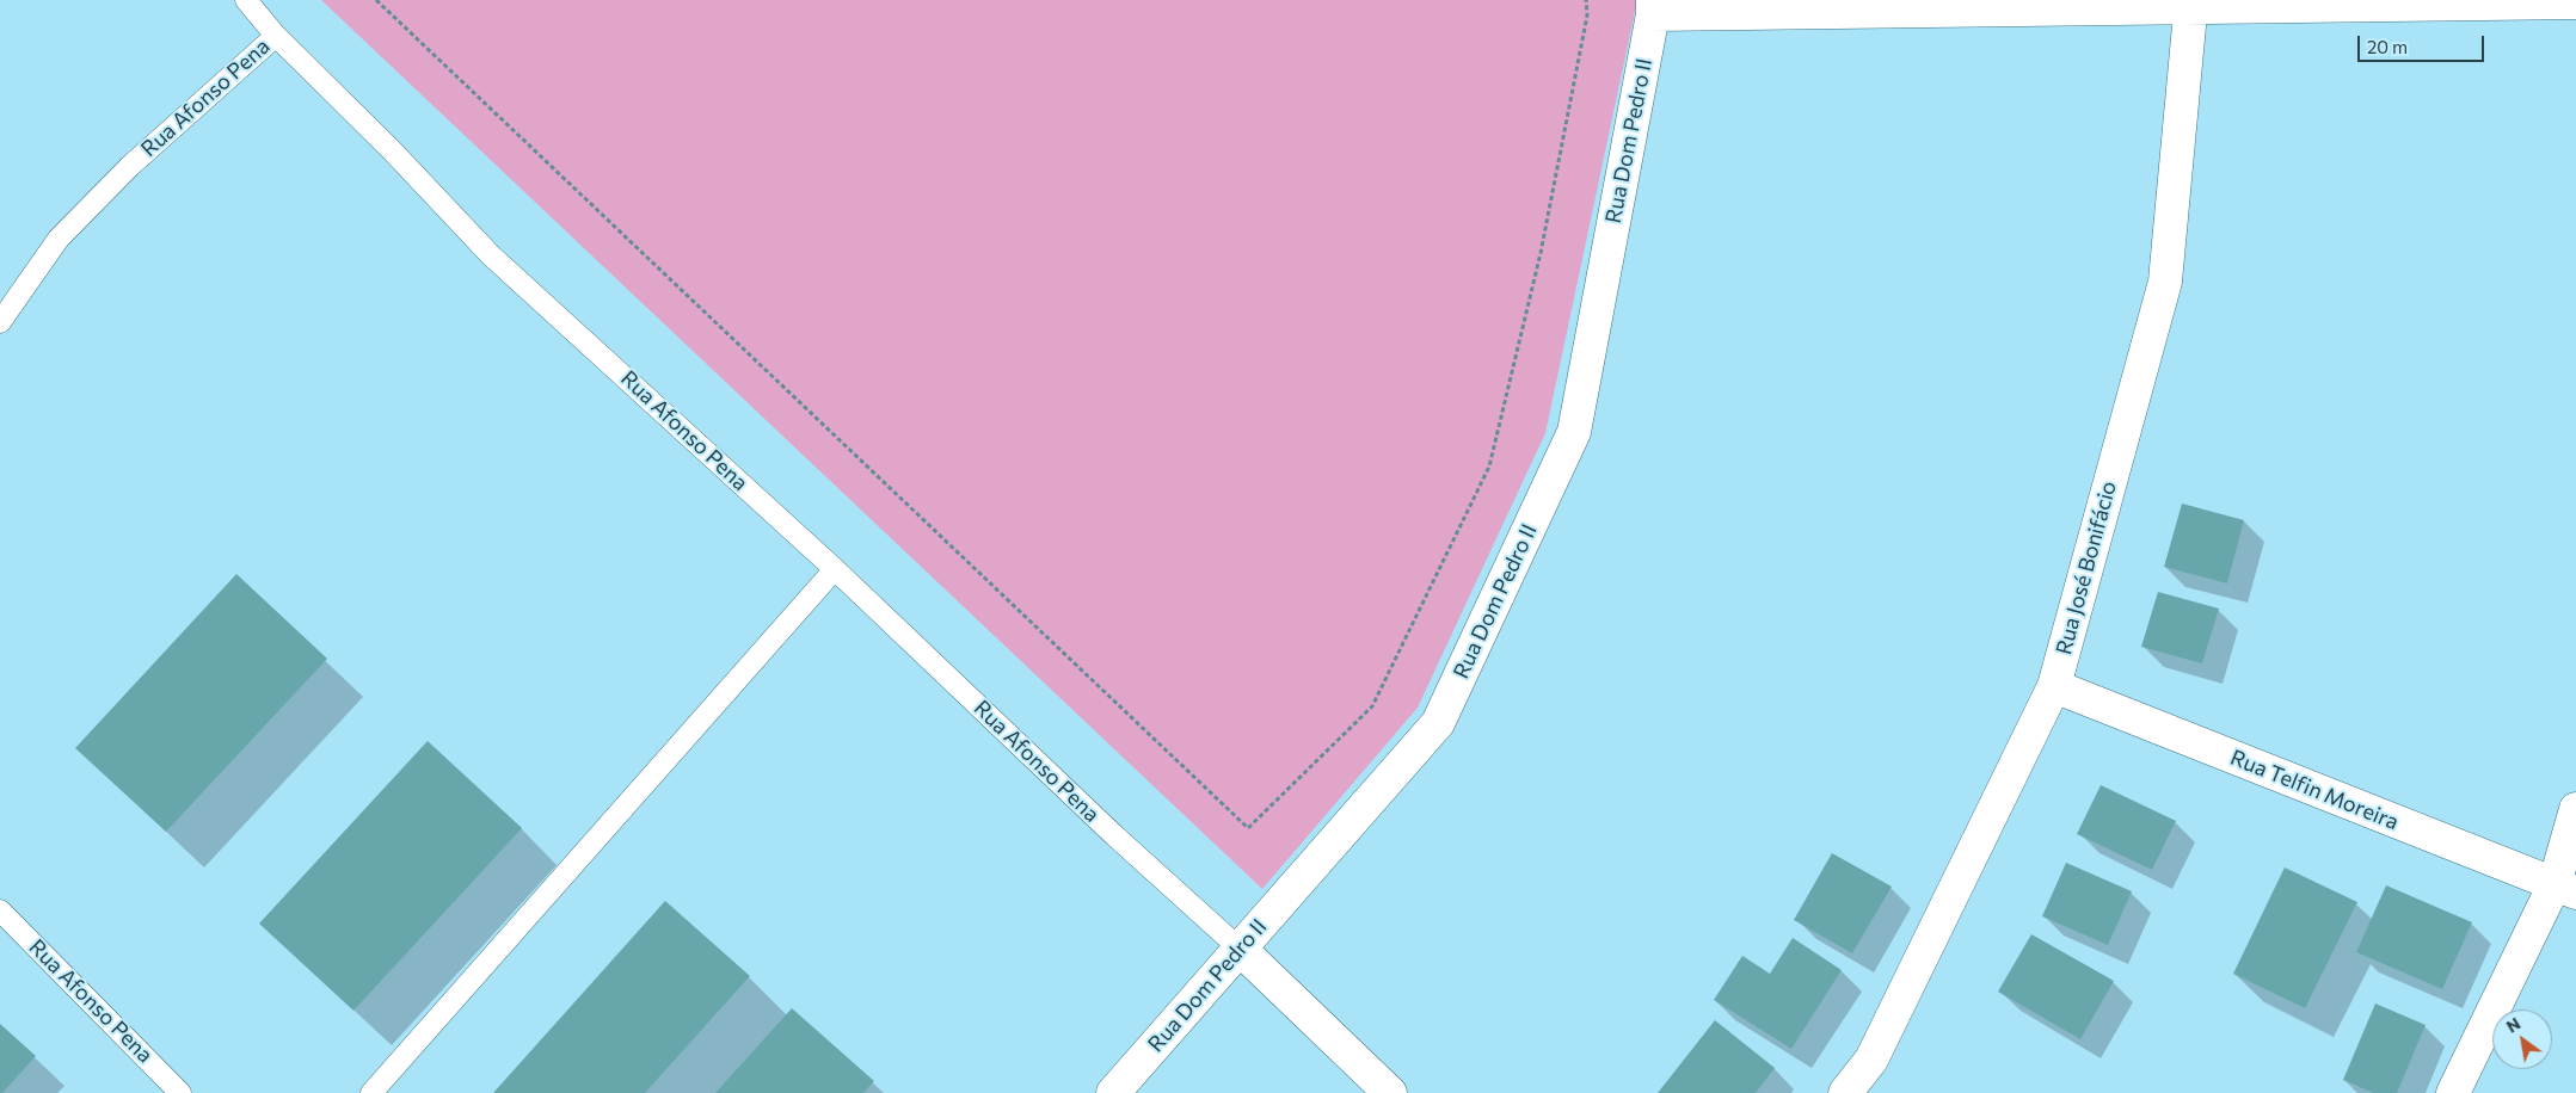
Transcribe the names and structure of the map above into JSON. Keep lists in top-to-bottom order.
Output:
{
  "streets": {
    "street": [
      "Rua Afonso Pena",
      "Rua Dom Pedro II",
      "Rua José Bonifácio",
      "Rua Telfin Moreira"
    ]
  },
  "crossings": [
    ["Rua Afonso Pena", "Rua Dom Pedro II"],
    ["Rua José Bonifácio", "Rua Telfin Moreira"]
  ],
  "scale_bar": "20 m",
  "north": "top left"
}
